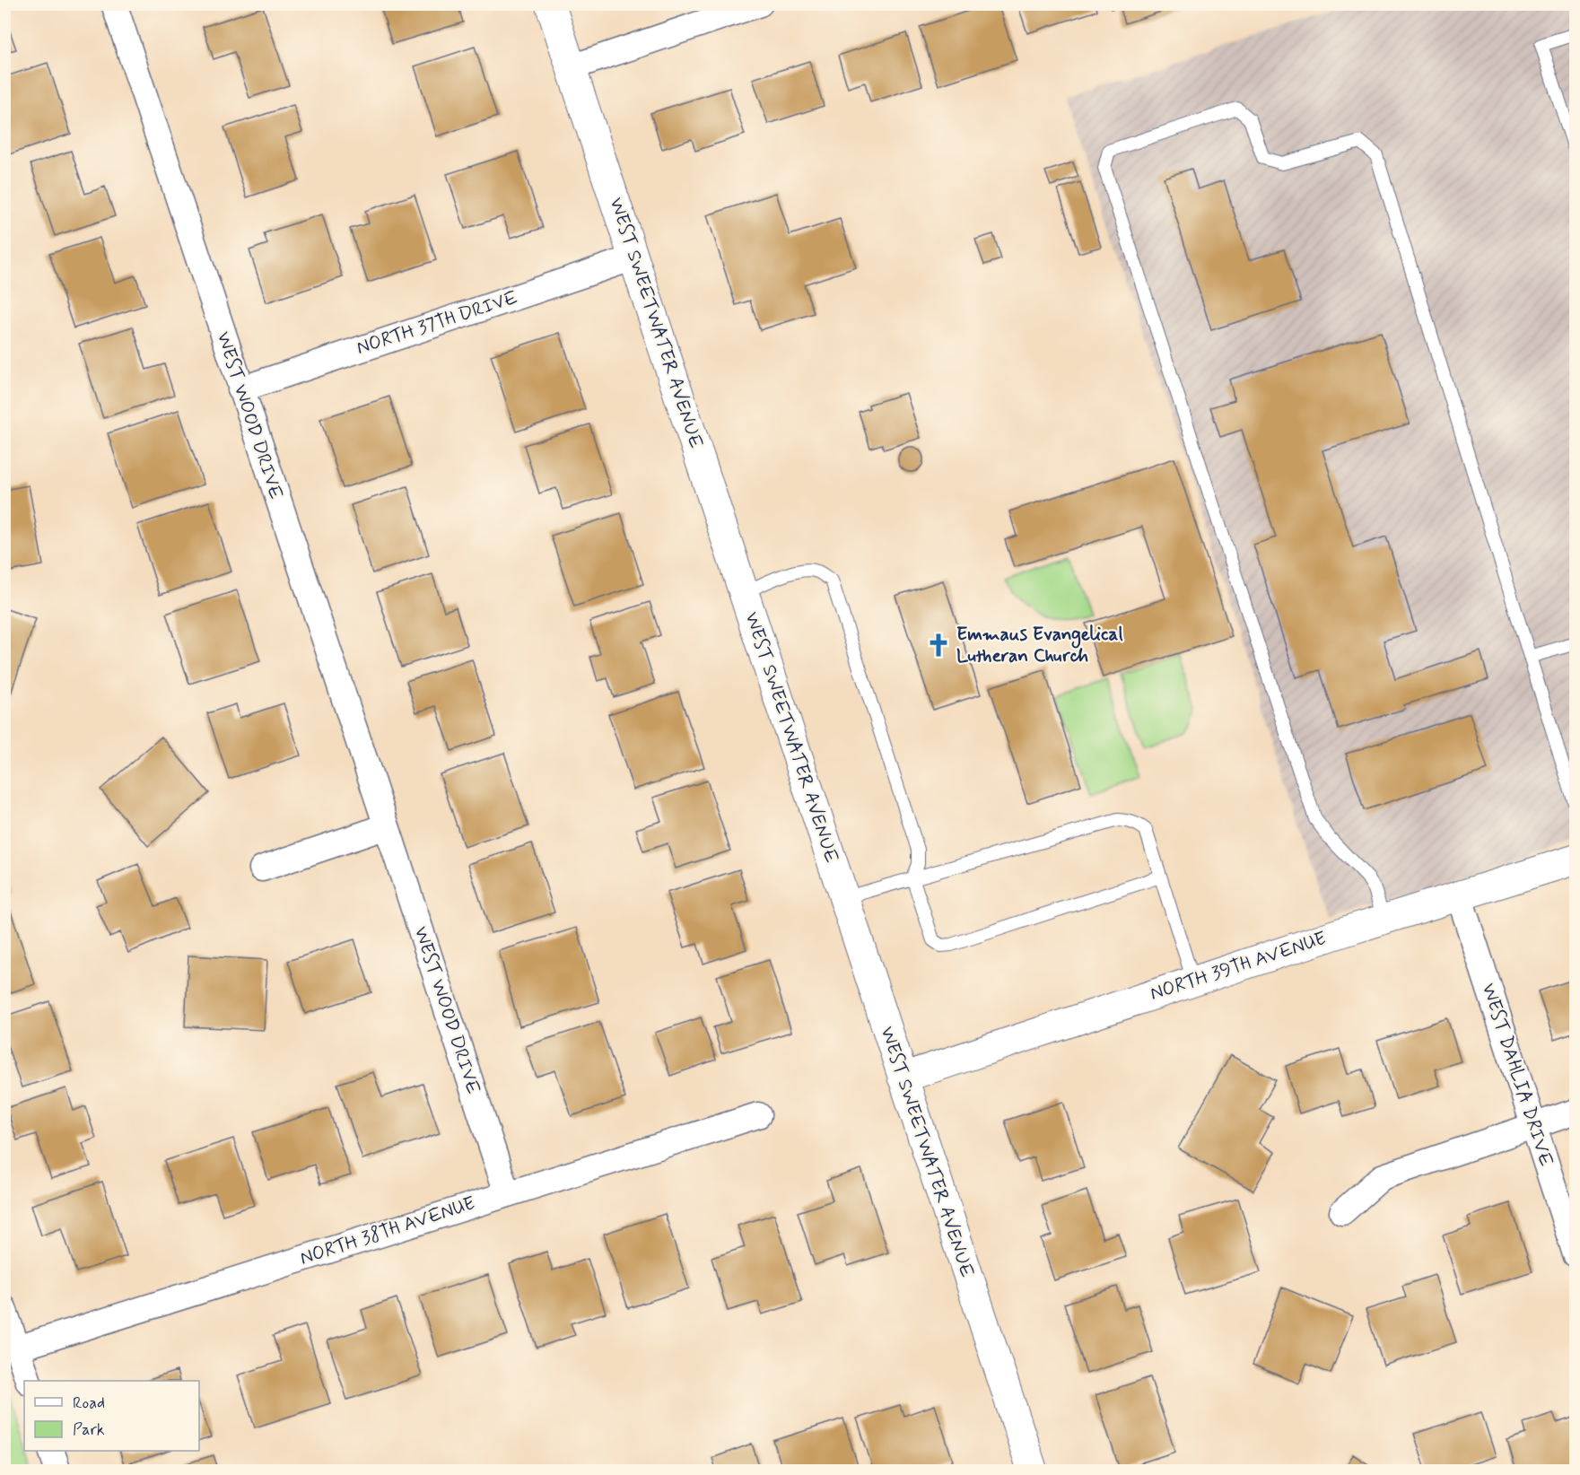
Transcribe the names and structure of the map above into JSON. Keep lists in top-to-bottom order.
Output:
{
  "streets": {
    "street": [
      "NORTH 37TH DRIVE",
      "WEST SWEETWATER AVENUE",
      "WEST WOOD DRIVE",
      "NORTH 39TH AVENUE",
      "WEST DAHLIA DRIVE",
      "NORTH 38TH AVENUE"
    ]
  },
  "crossings": [
    ["NORTH 37TH DRIVE", "WEST SWEETWATER AVENUE"],
    ["NORTH 37TH DRIVE", "WEST WOOD DRIVE"],
    ["WEST SWEETWATER AVENUE", "NORTH 39TH AVENUE"],
    ["WEST WOOD DRIVE", "NORTH 38TH AVENUE"],
    ["NORTH 39TH AVENUE", "WEST DAHLIA DRIVE"]
  ],
  "places": {
    "church": ["Emmaus Evangelical Lutheran Church"]
  },
  "legend": ["Road", "Park"]
}
